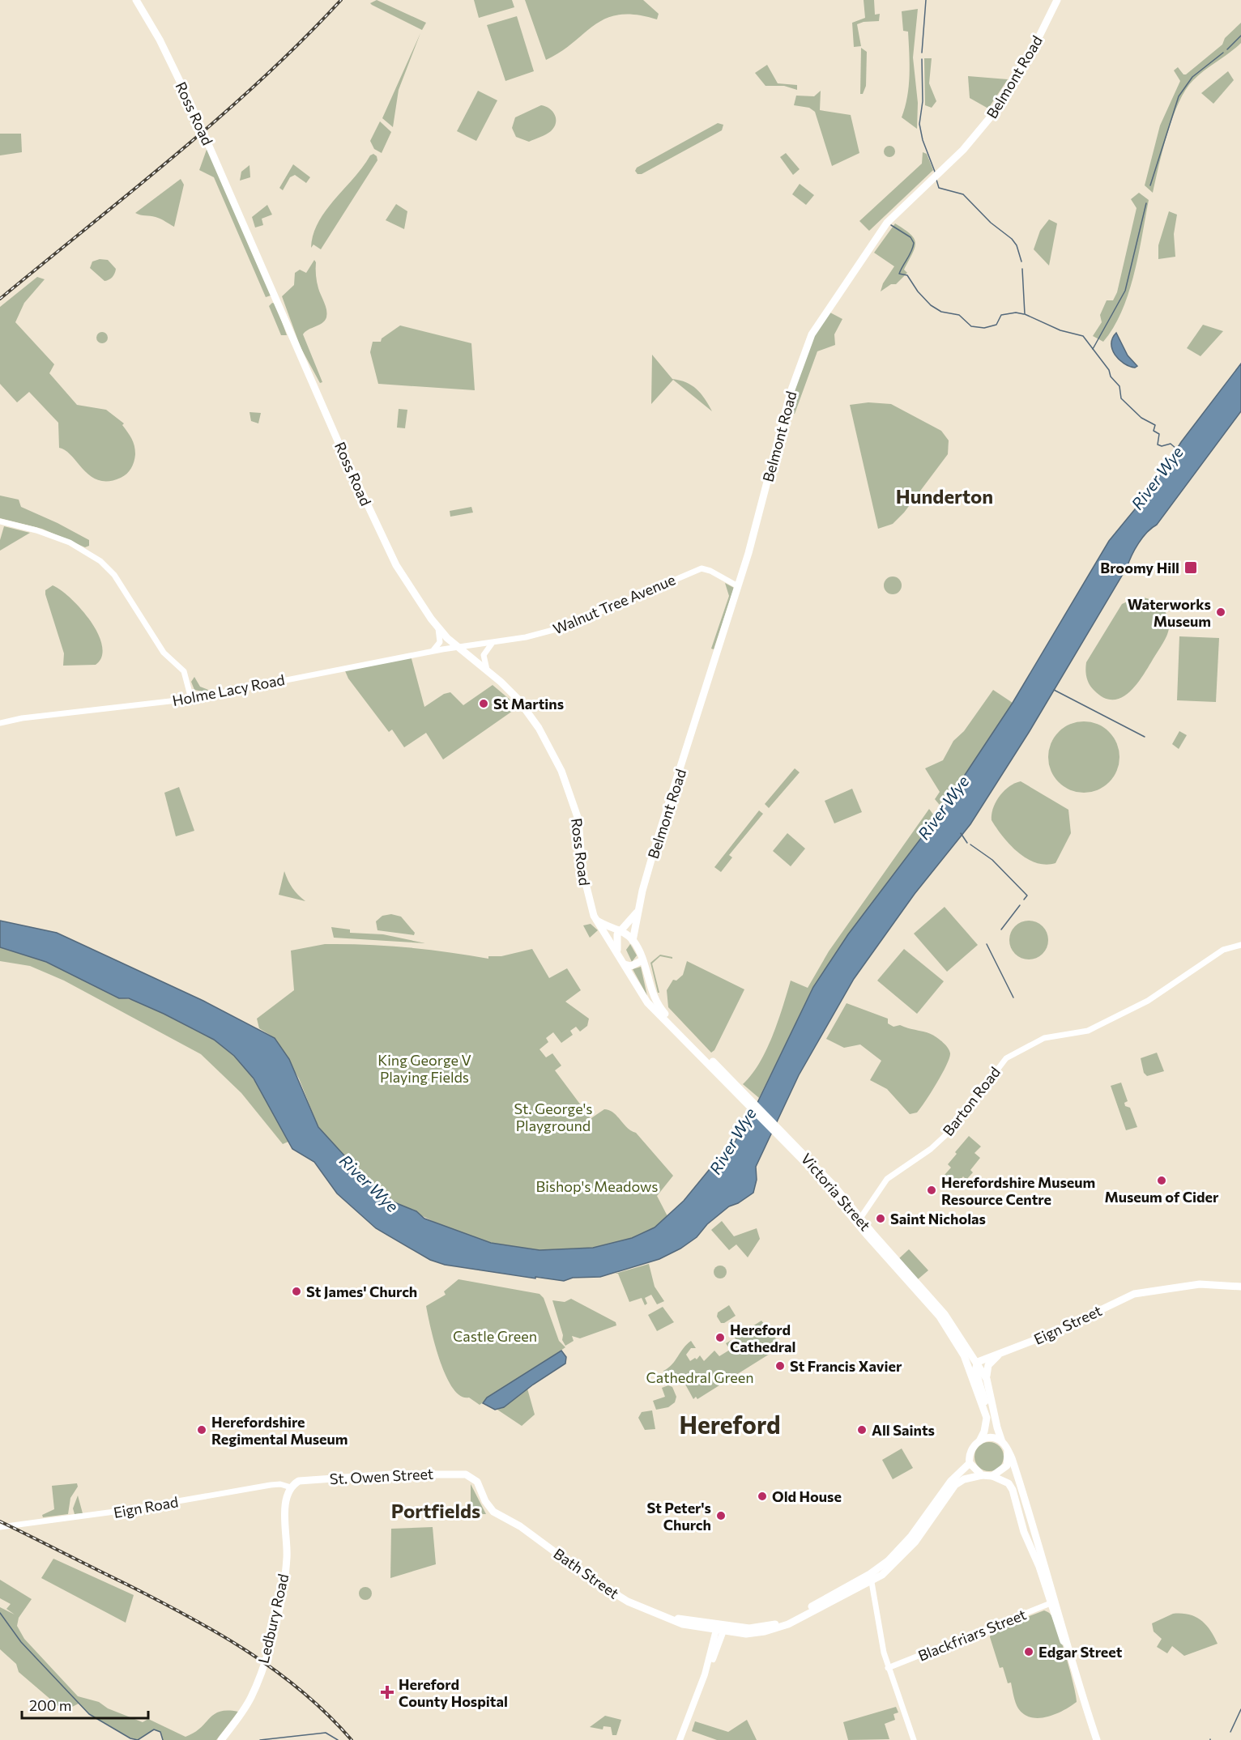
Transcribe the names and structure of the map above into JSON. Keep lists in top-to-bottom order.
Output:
{
  "streets": {
    "highway": [
      "Belmont Road",
      "Ross Road",
      "Victoria Street",
      "Eign Street",
      "St. Owen Street",
      "Bath Street",
      "Ledbury Road"
    ],
    "street": [
      "Walnut Tree Avenue",
      "Holme Lacy Road",
      "Barton Road",
      "Eign Road",
      "Blackfriars Street"
    ]
  },
  "crossings": [
    ["Belmont Road", "Walnut Tree Avenue"],
    ["Belmont Road", "Victoria Street"],
    ["Ross Road", "Walnut Tree Avenue"],
    ["Ross Road", "Holme Lacy Road"],
    ["Ross Road", "Victoria Street"],
    ["Walnut Tree Avenue", "Holme Lacy Road"],
    ["Barton Road", "Victoria Street"],
    ["Victoria Street", "Eign Street"],
    ["St. Owen Street", "Eign Road"],
    ["St. Owen Street", "Bath Street"],
    ["St. Owen Street", "Ledbury Road"],
    ["Eign Road", "Ledbury Road"]
  ],
  "districts": ["Hunderton", "Hereford", "Portfields"],
  "water": ["River Wye"],
  "parks": [
    "King George V Playing Fields",
    "St. George's Playground",
    "Bishop's Meadows",
    "Castle Green",
    "Cathedral Green"
  ],
  "places": {
    "transit": ["Broomy Hill"],
    "other": [
      "Waterworks Museum",
      "St Martins",
      "Museum of Cider",
      "Herefordshire Museum Resource Centre",
      "Saint Nicholas",
      "St James' Church",
      "Hereford Cathedral",
      "St Francis Xavier",
      "Herefordshire Regimental Museum",
      "All Saints",
      "Old House",
      "St Peter's Church",
      "Edgar Street"
    ],
    "health": ["Hereford County Hospital"]
  },
  "scale_bar": "200 m"
}
